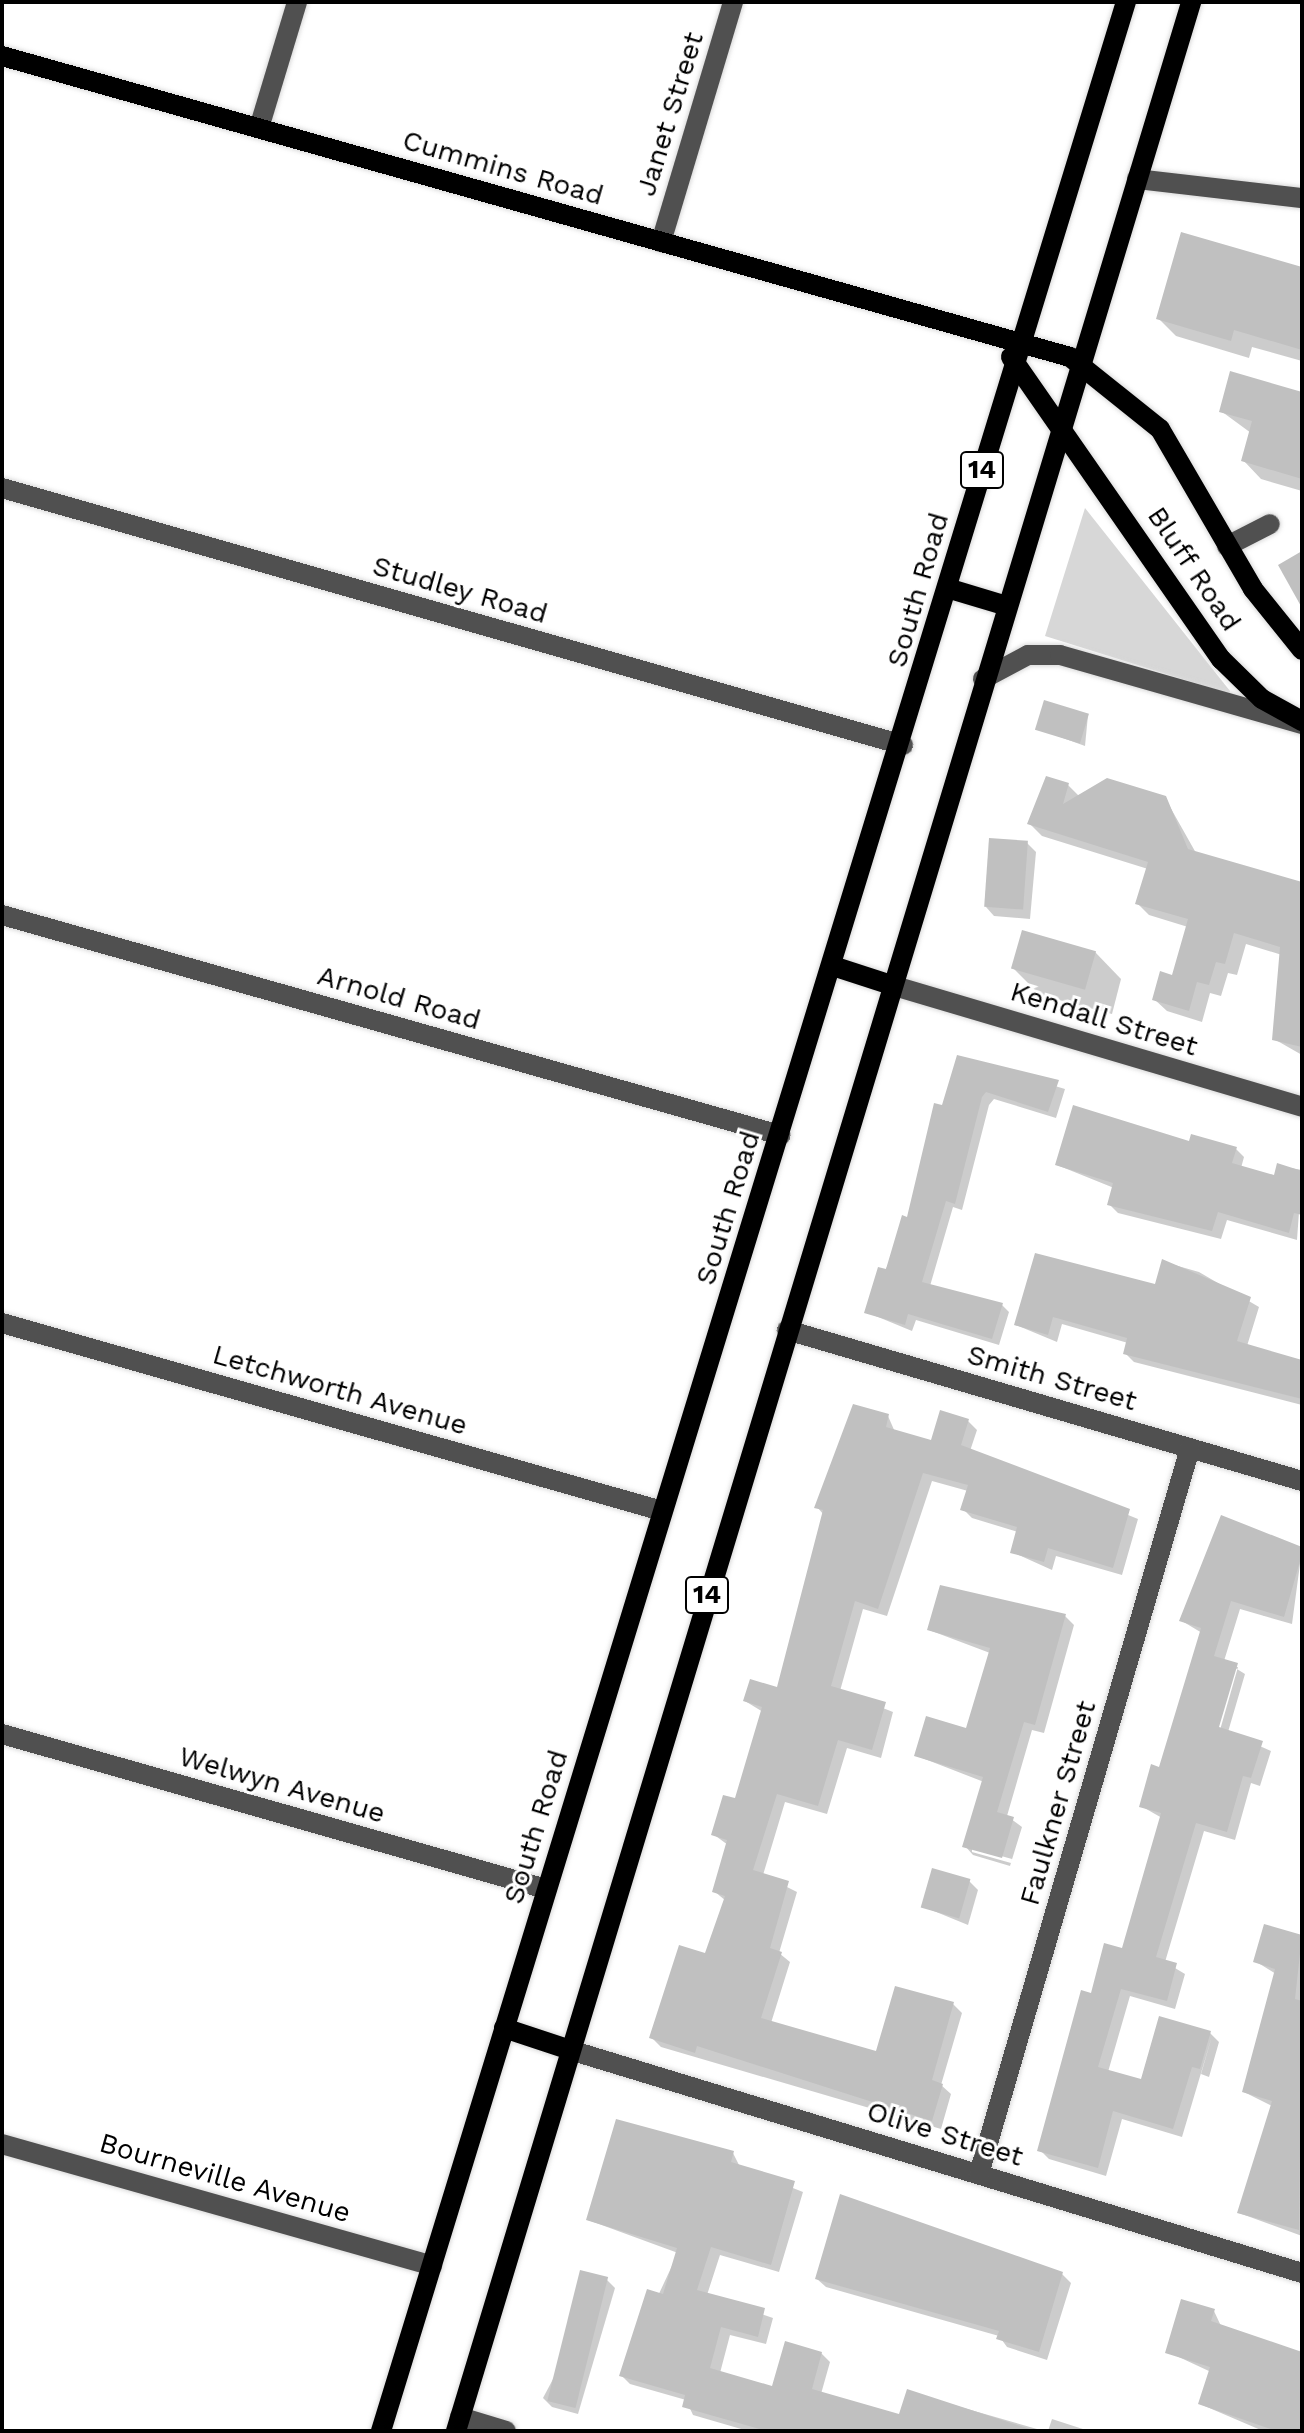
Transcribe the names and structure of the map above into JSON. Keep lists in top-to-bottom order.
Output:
{
  "streets": {
    "main road": [
      "Cummins Road",
      "14",
      "Bluff Road",
      "South Road"
    ],
    "street": [
      "Janet Street",
      "Studley Road",
      "Arnold Road",
      "Kendall Street",
      "Smith Street",
      "Letchworth Avenue",
      "Welwyn Avenue",
      "Faulkner Street",
      "Olive Street",
      "Bourneville Avenue"
    ]
  },
  "crossings": [
    ["Janet Street", "Cummins Road"],
    ["Cummins Road", "14"],
    ["Cummins Road", "Bluff Road"],
    ["Cummins Road", "South Road"],
    ["14", "Bluff Road"],
    ["14", "Kendall Street"],
    ["14", "Smith Street"],
    ["14", "Olive Street"],
    ["Bluff Road", "South Road"],
    ["Studley Road", "South Road"],
    ["South Road", "Arnold Road"],
    ["South Road", "Letchworth Avenue"],
    ["South Road", "Welwyn Avenue"],
    ["South Road", "Bourneville Avenue"],
    ["Smith Street", "Faulkner Street"],
    ["Faulkner Street", "Olive Street"]
  ]
}
